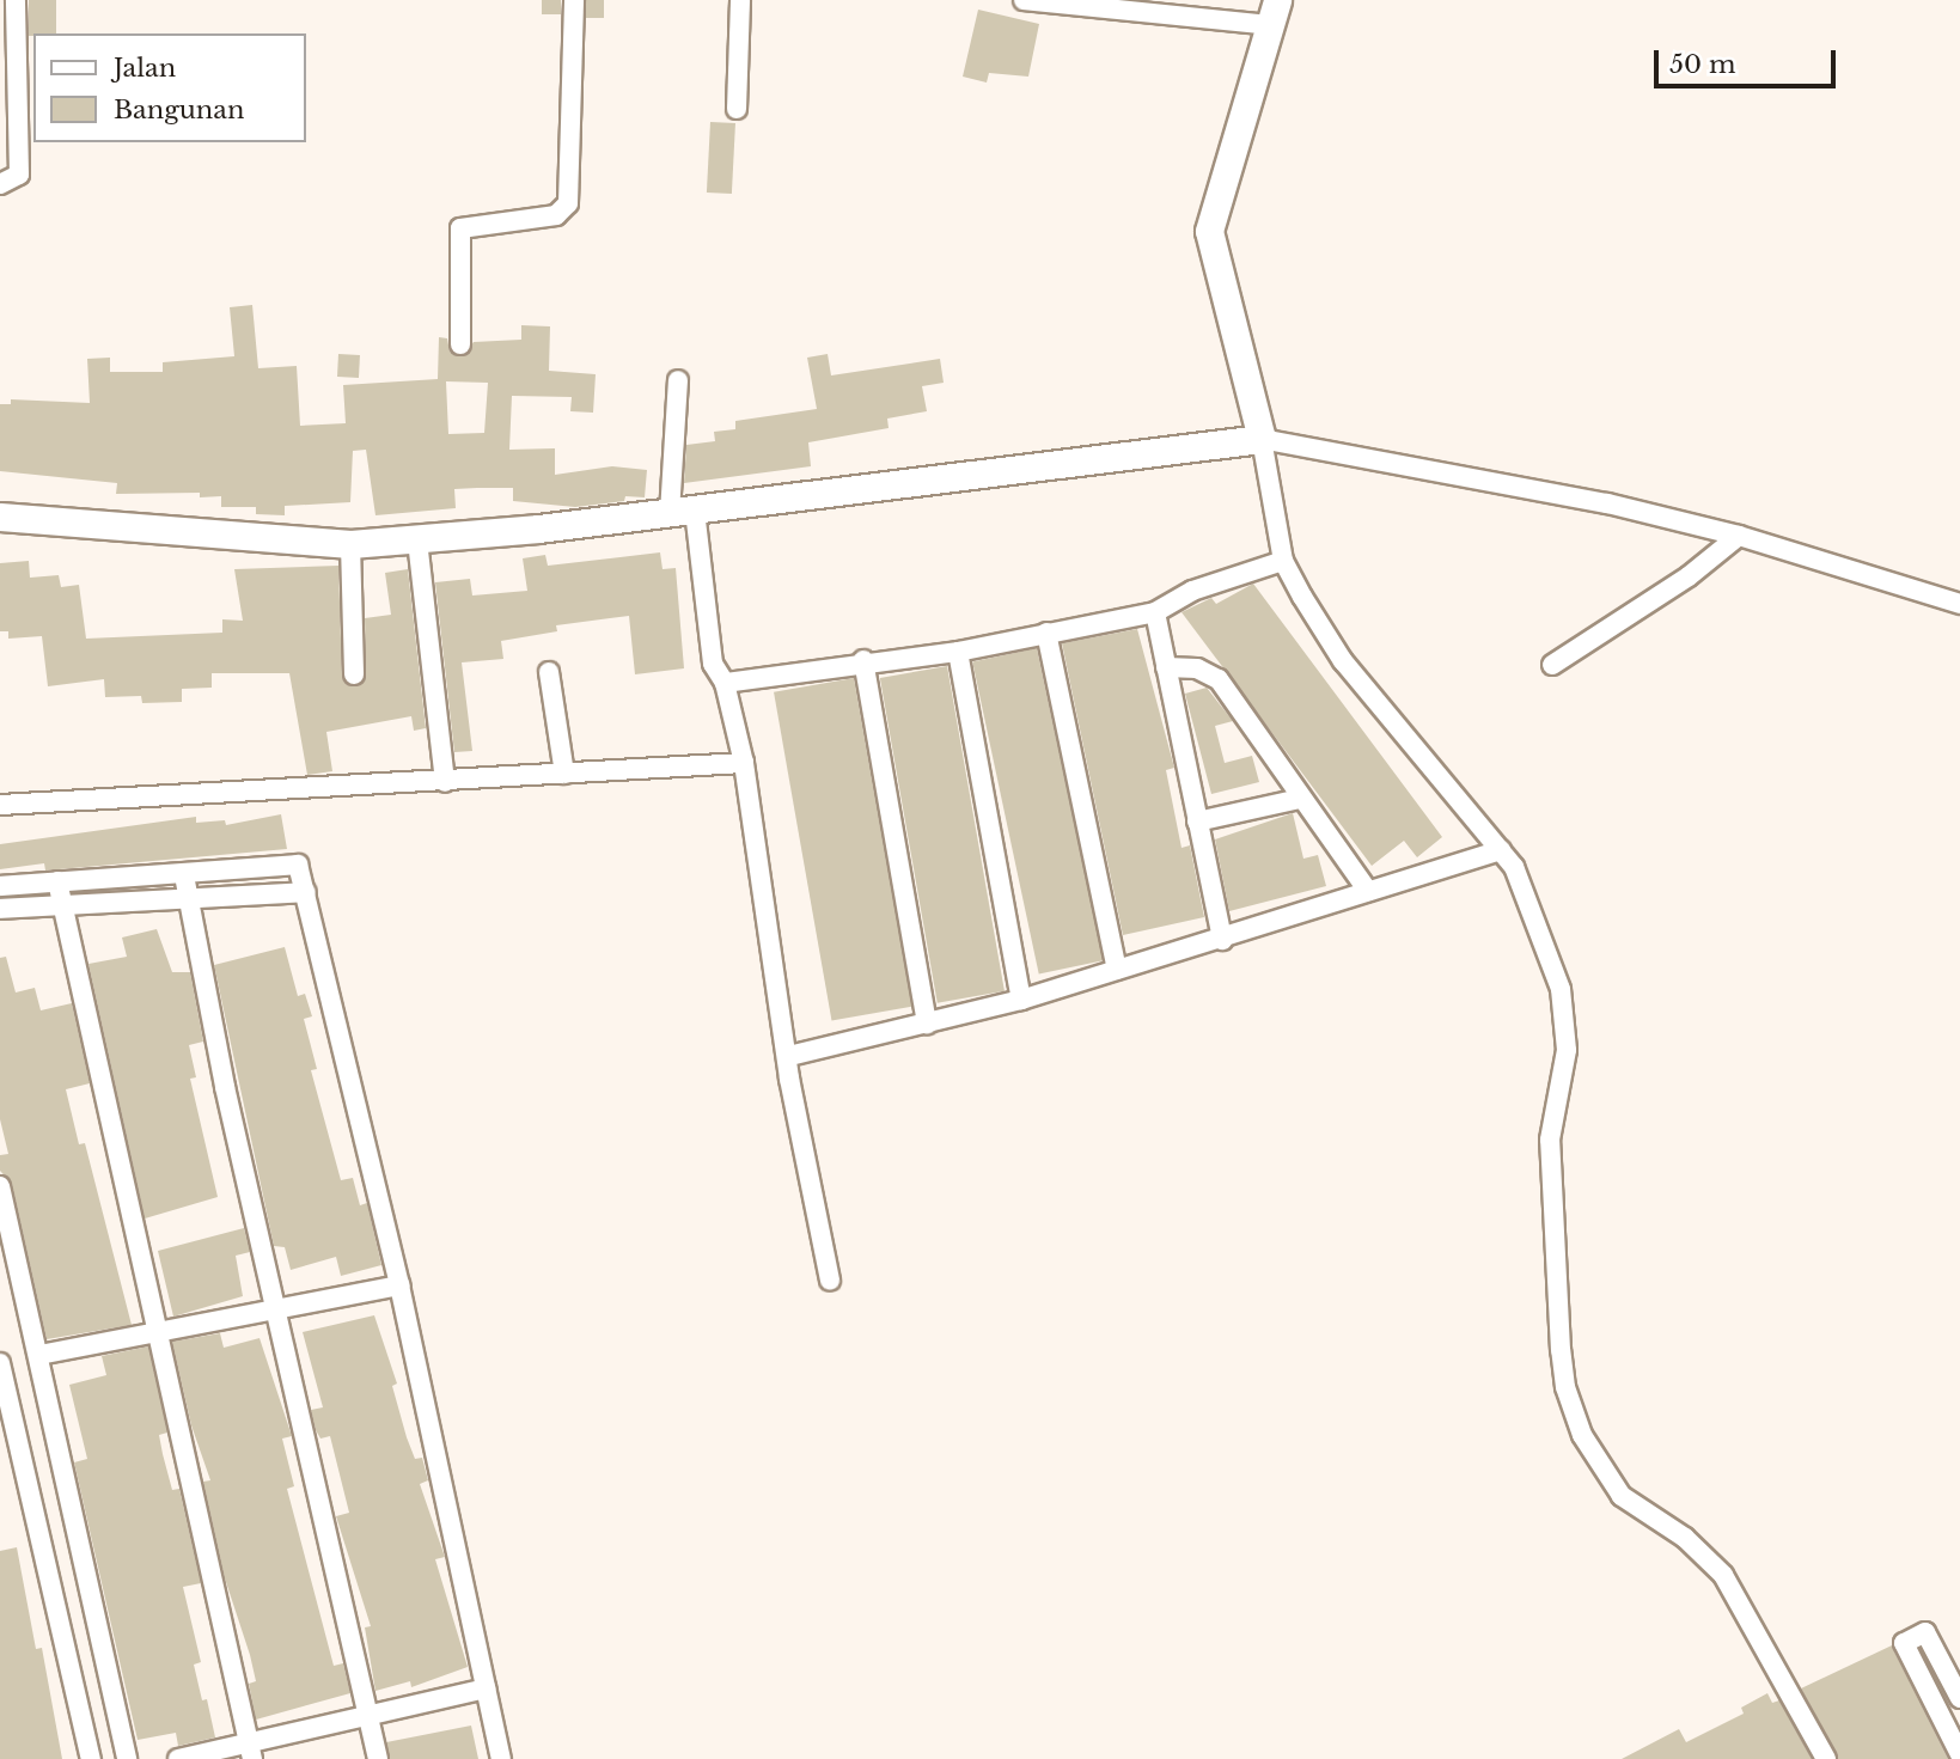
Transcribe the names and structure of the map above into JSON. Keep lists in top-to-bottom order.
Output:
{
  "legend": ["Jalan", "Bangunan"],
  "scale_bar": "50 m"
}
